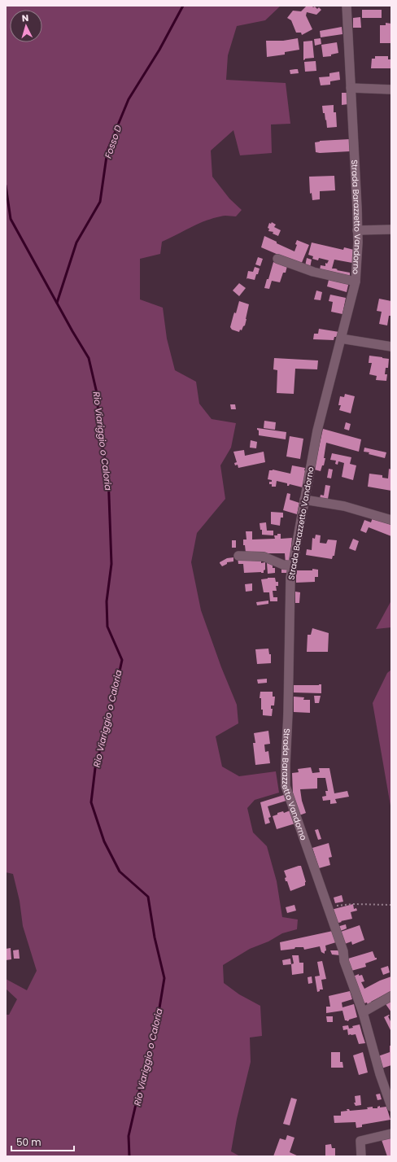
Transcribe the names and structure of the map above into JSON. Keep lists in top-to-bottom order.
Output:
{
  "streets": {
    "street": ["Strada Barazzetto Vandorno"]
  },
  "water": ["Fosso D", "Rio Viariggio o Caloria"],
  "scale_bar": "50 m",
  "north": "top"
}
